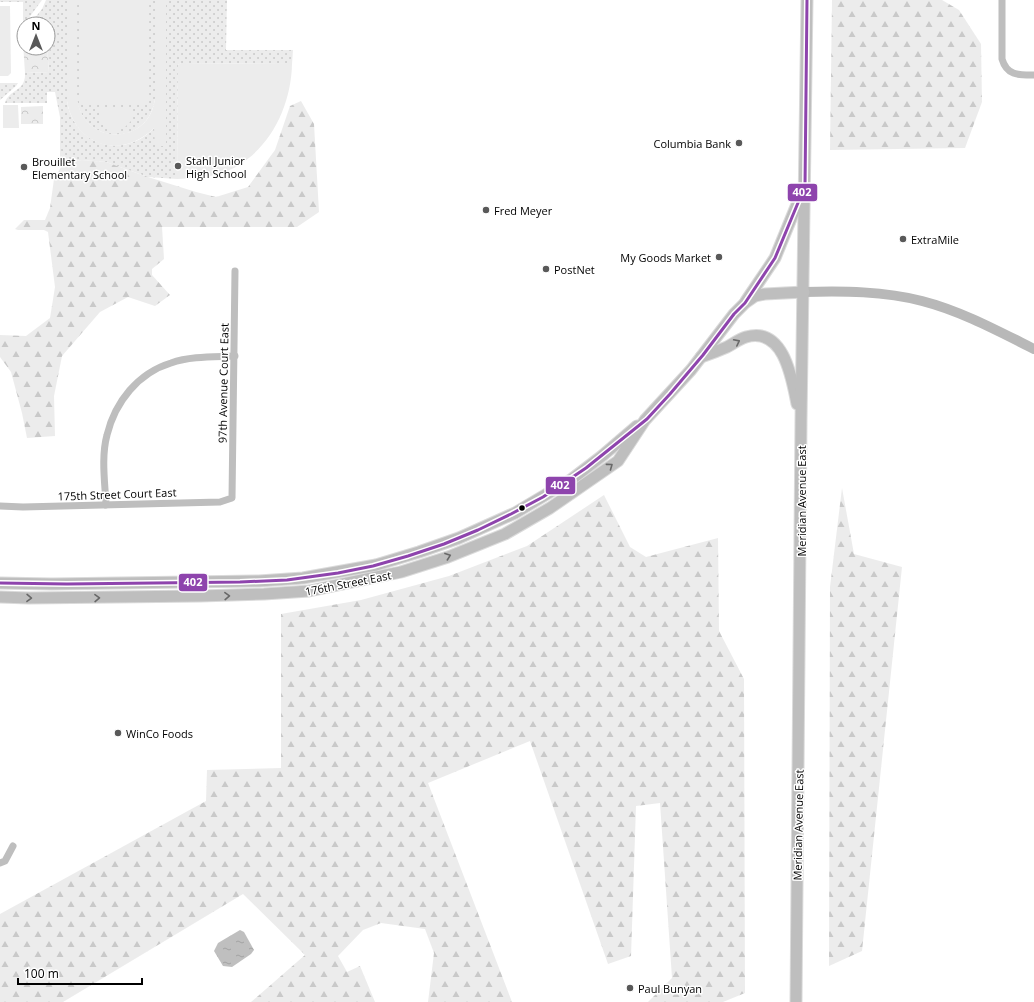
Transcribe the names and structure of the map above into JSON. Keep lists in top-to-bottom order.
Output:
{
  "streets": {
    "main road": ["Meridian Avenue East", "176th Street East"],
    "street": ["97th Avenue Court East", "175th Street Court East"]
  },
  "crossings": [
    ["97th Avenue Court East", "175th Street Court East"],
    ["Meridian Avenue East", "176th Street East"]
  ],
  "places": [
    "Columbia Bank",
    "Stahl Junior High School",
    "Brouillet Elementary School",
    "Fred Meyer",
    "ExtraMile",
    "My Goods Market",
    "PostNet",
    "WinCo Foods",
    "Paul Bunyan"
  ],
  "lines": ["transit line 402"],
  "scale_bar": "100 m",
  "north": "top"
}
